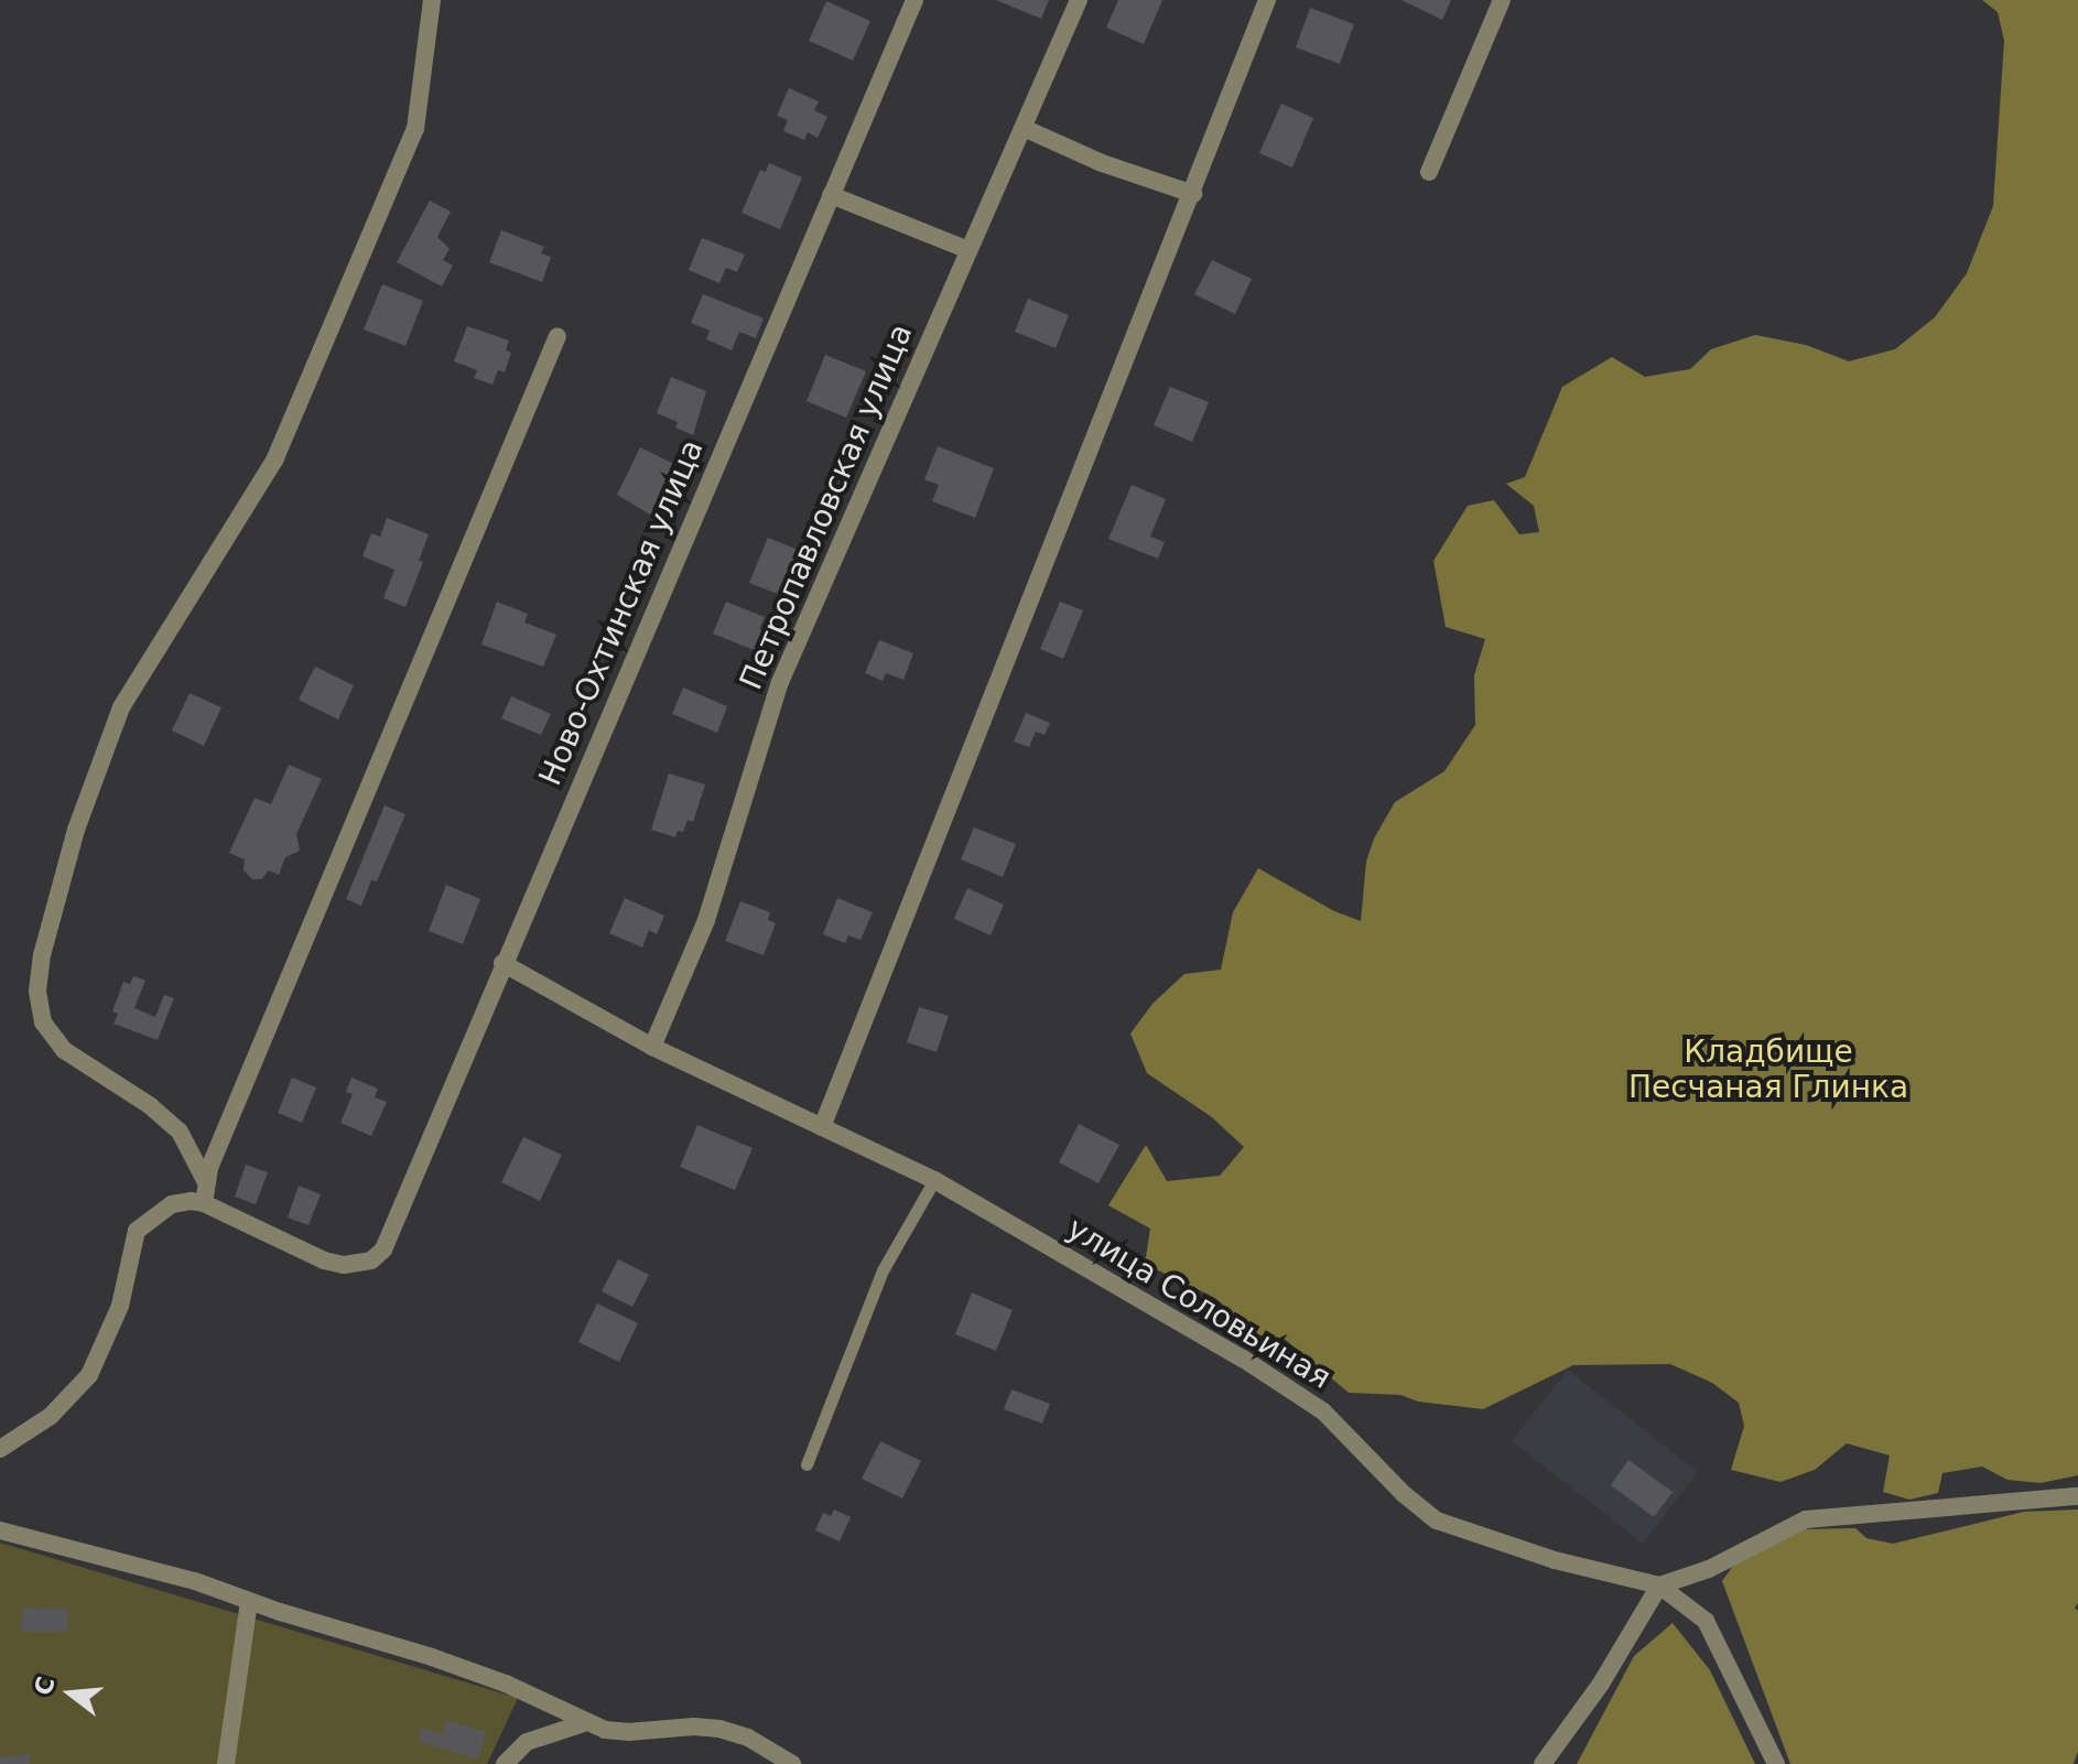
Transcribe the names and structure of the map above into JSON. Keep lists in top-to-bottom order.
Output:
{
  "streets": {
    "street": ["Петропавловская улица", "Ново-Охтинская улица", "улица Соловьиная"]
  },
  "crossings": [
    ["Петропавловская улица", "улица Соловьиная"],
    ["Ново-Охтинская улица", "улица Соловьиная"]
  ],
  "parks": ["Кладбище Песчаная Глинка"],
  "north": "left"
}
